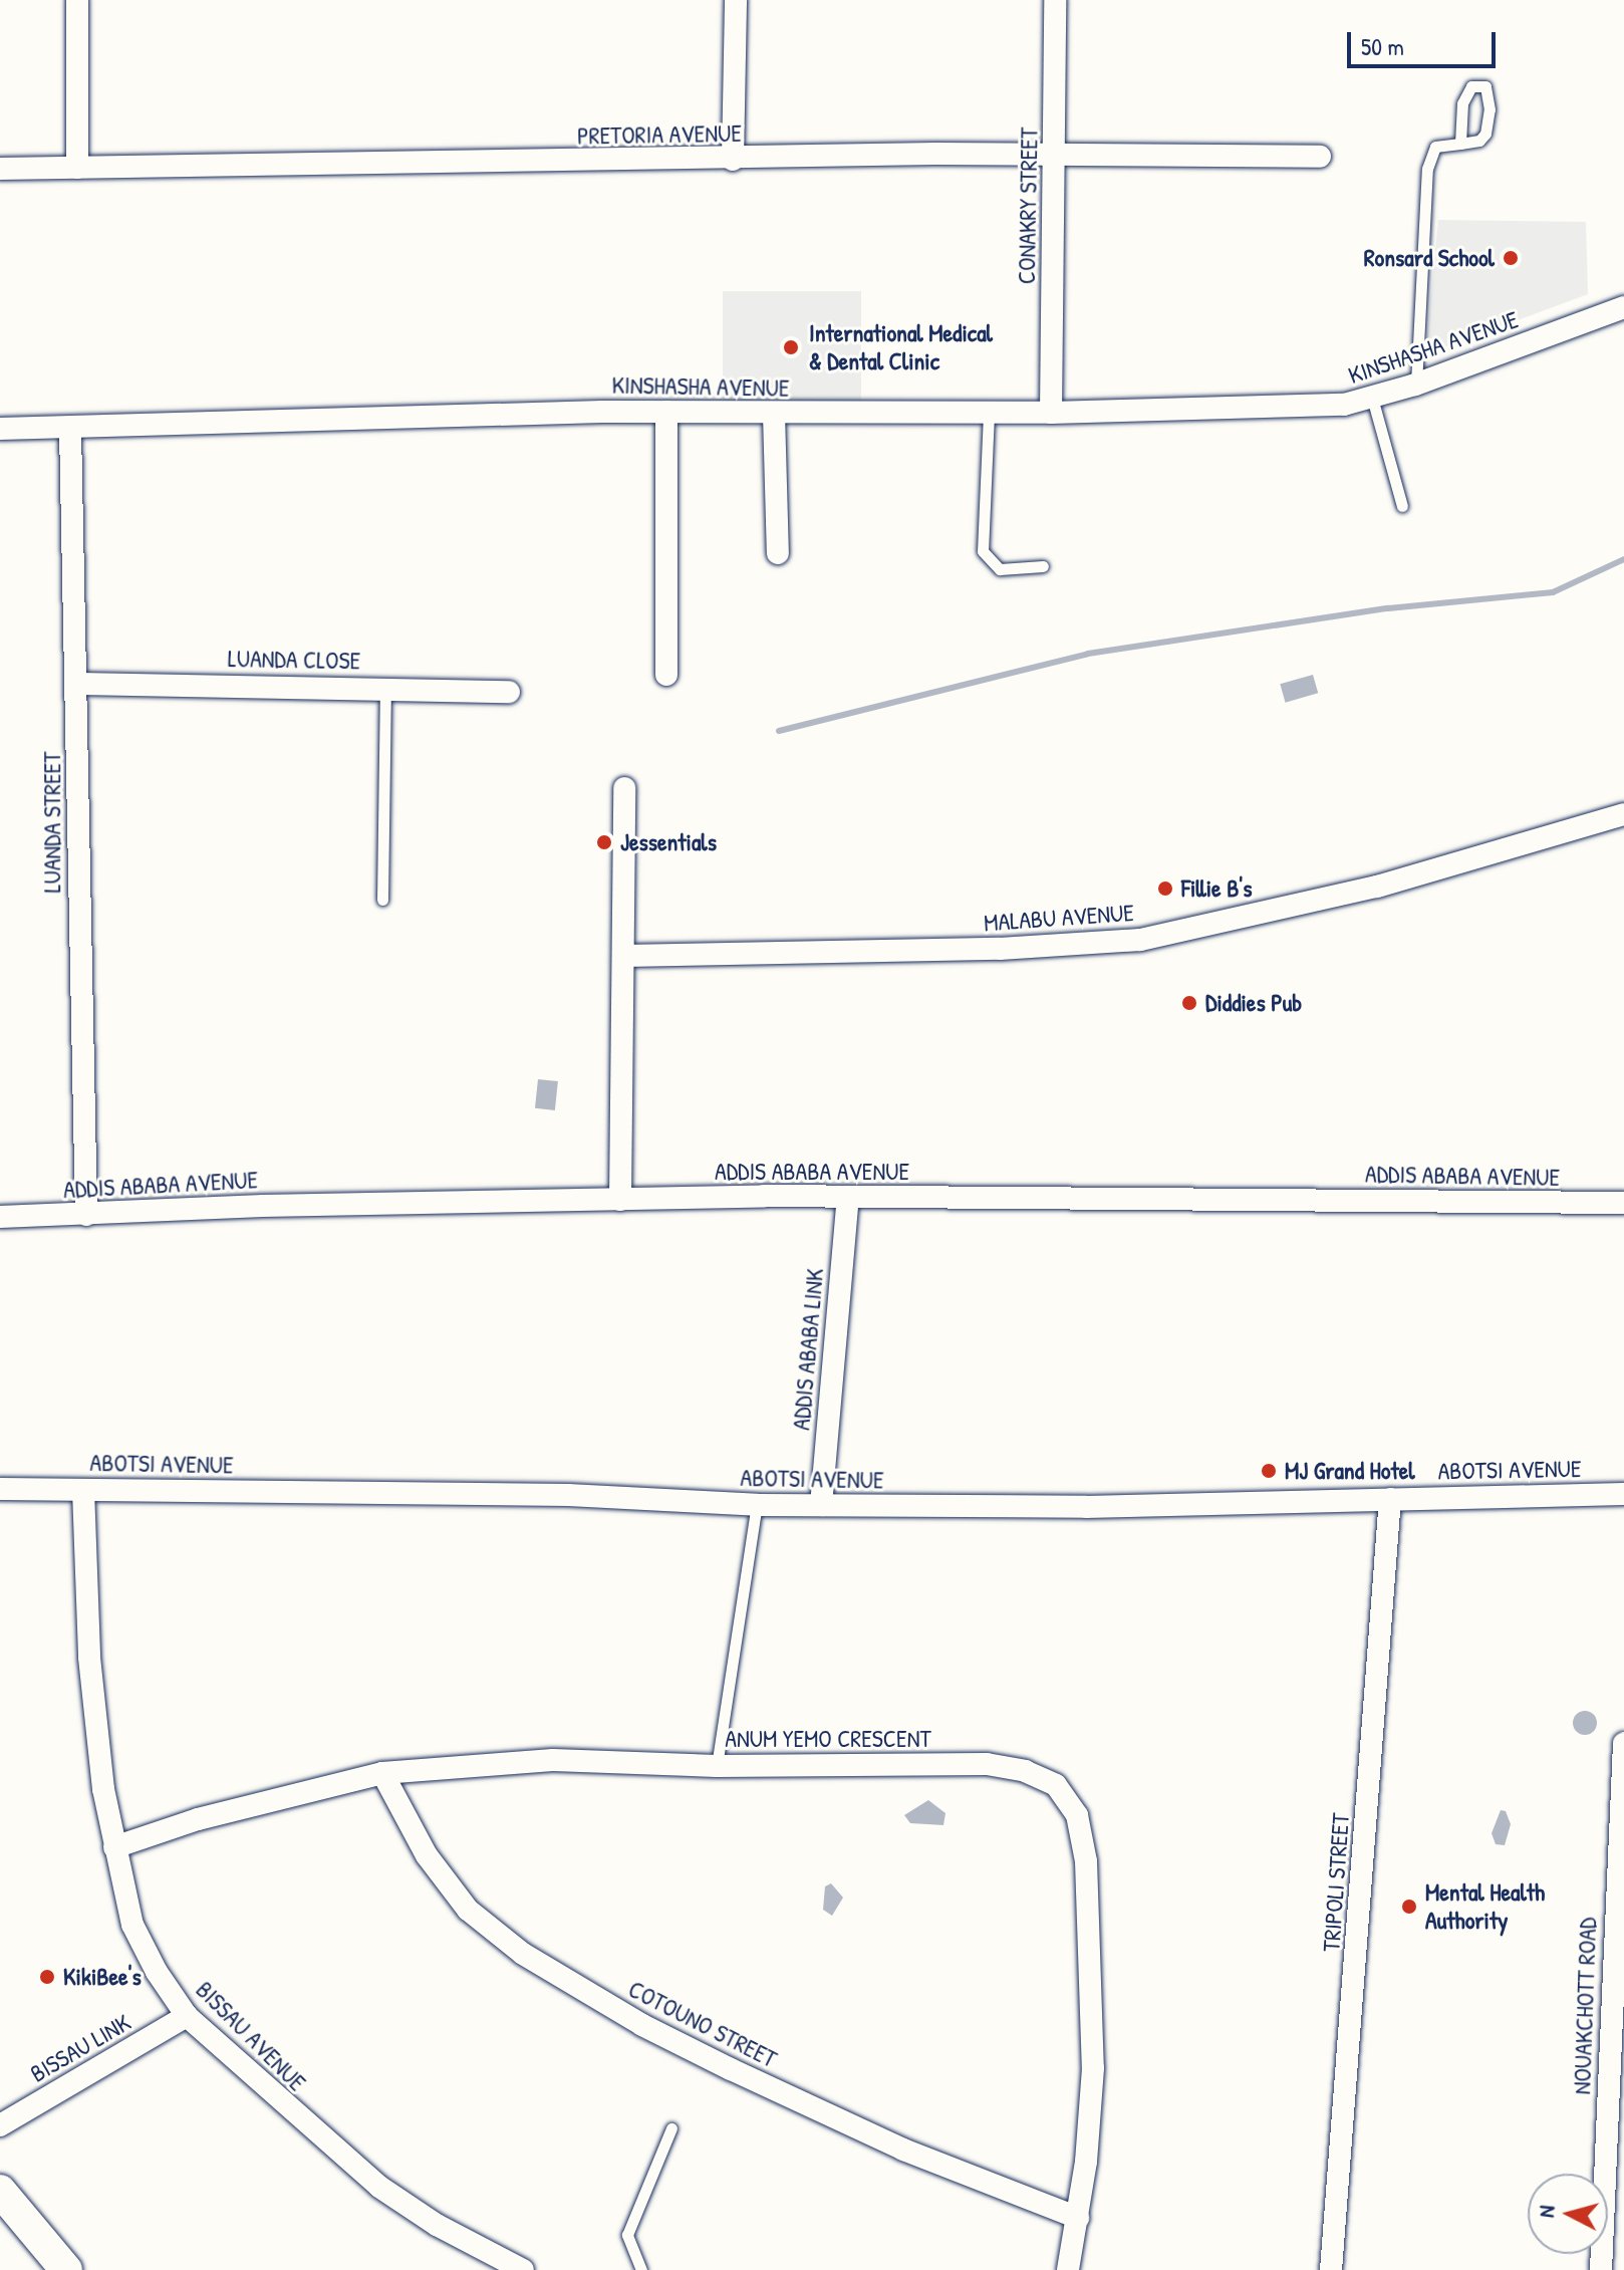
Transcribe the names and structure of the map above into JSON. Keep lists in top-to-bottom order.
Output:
{
  "streets": {
    "street": [
      "PRETORIA AVENUE",
      "CONAKRY STREET",
      "KINSHASHA AVENUE",
      "LUANDA CLOSE",
      "LUANDA STREET",
      "MALABU AVENUE",
      "ADDIS ABABA AVENUE",
      "ADDIS ABABA LINK",
      "ABOTSI AVENUE",
      "ANUM YEMO CRESCENT",
      "TRIPOLI STREET",
      "NOUAKCHOTT ROAD",
      "COTOUNO STREET",
      "BISSAU AVENUE",
      "BISSAU LINK"
    ]
  },
  "crossings": [
    ["PRETORIA AVENUE", "CONAKRY STREET"],
    ["CONAKRY STREET", "KINSHASHA AVENUE"],
    ["KINSHASHA AVENUE", "LUANDA STREET"],
    ["LUANDA CLOSE", "LUANDA STREET"],
    ["LUANDA STREET", "ADDIS ABABA AVENUE"],
    ["ADDIS ABABA AVENUE", "ADDIS ABABA LINK"],
    ["ADDIS ABABA LINK", "ABOTSI AVENUE"],
    ["ABOTSI AVENUE", "TRIPOLI STREET"],
    ["ABOTSI AVENUE", "BISSAU AVENUE"],
    ["ANUM YEMO CRESCENT", "COTOUNO STREET"],
    ["ANUM YEMO CRESCENT", "BISSAU AVENUE"],
    ["BISSAU AVENUE", "BISSAU LINK"]
  ],
  "places": [
    "Ronsard School",
    "International Medical & Dental Clinic",
    "Jessentials",
    "Fillie B's",
    "Diddies Pub",
    "MJ Grand Hotel",
    "Mental Health Authority",
    "KikiBee's"
  ],
  "scale_bar": "50 m",
  "north": "left"
}
